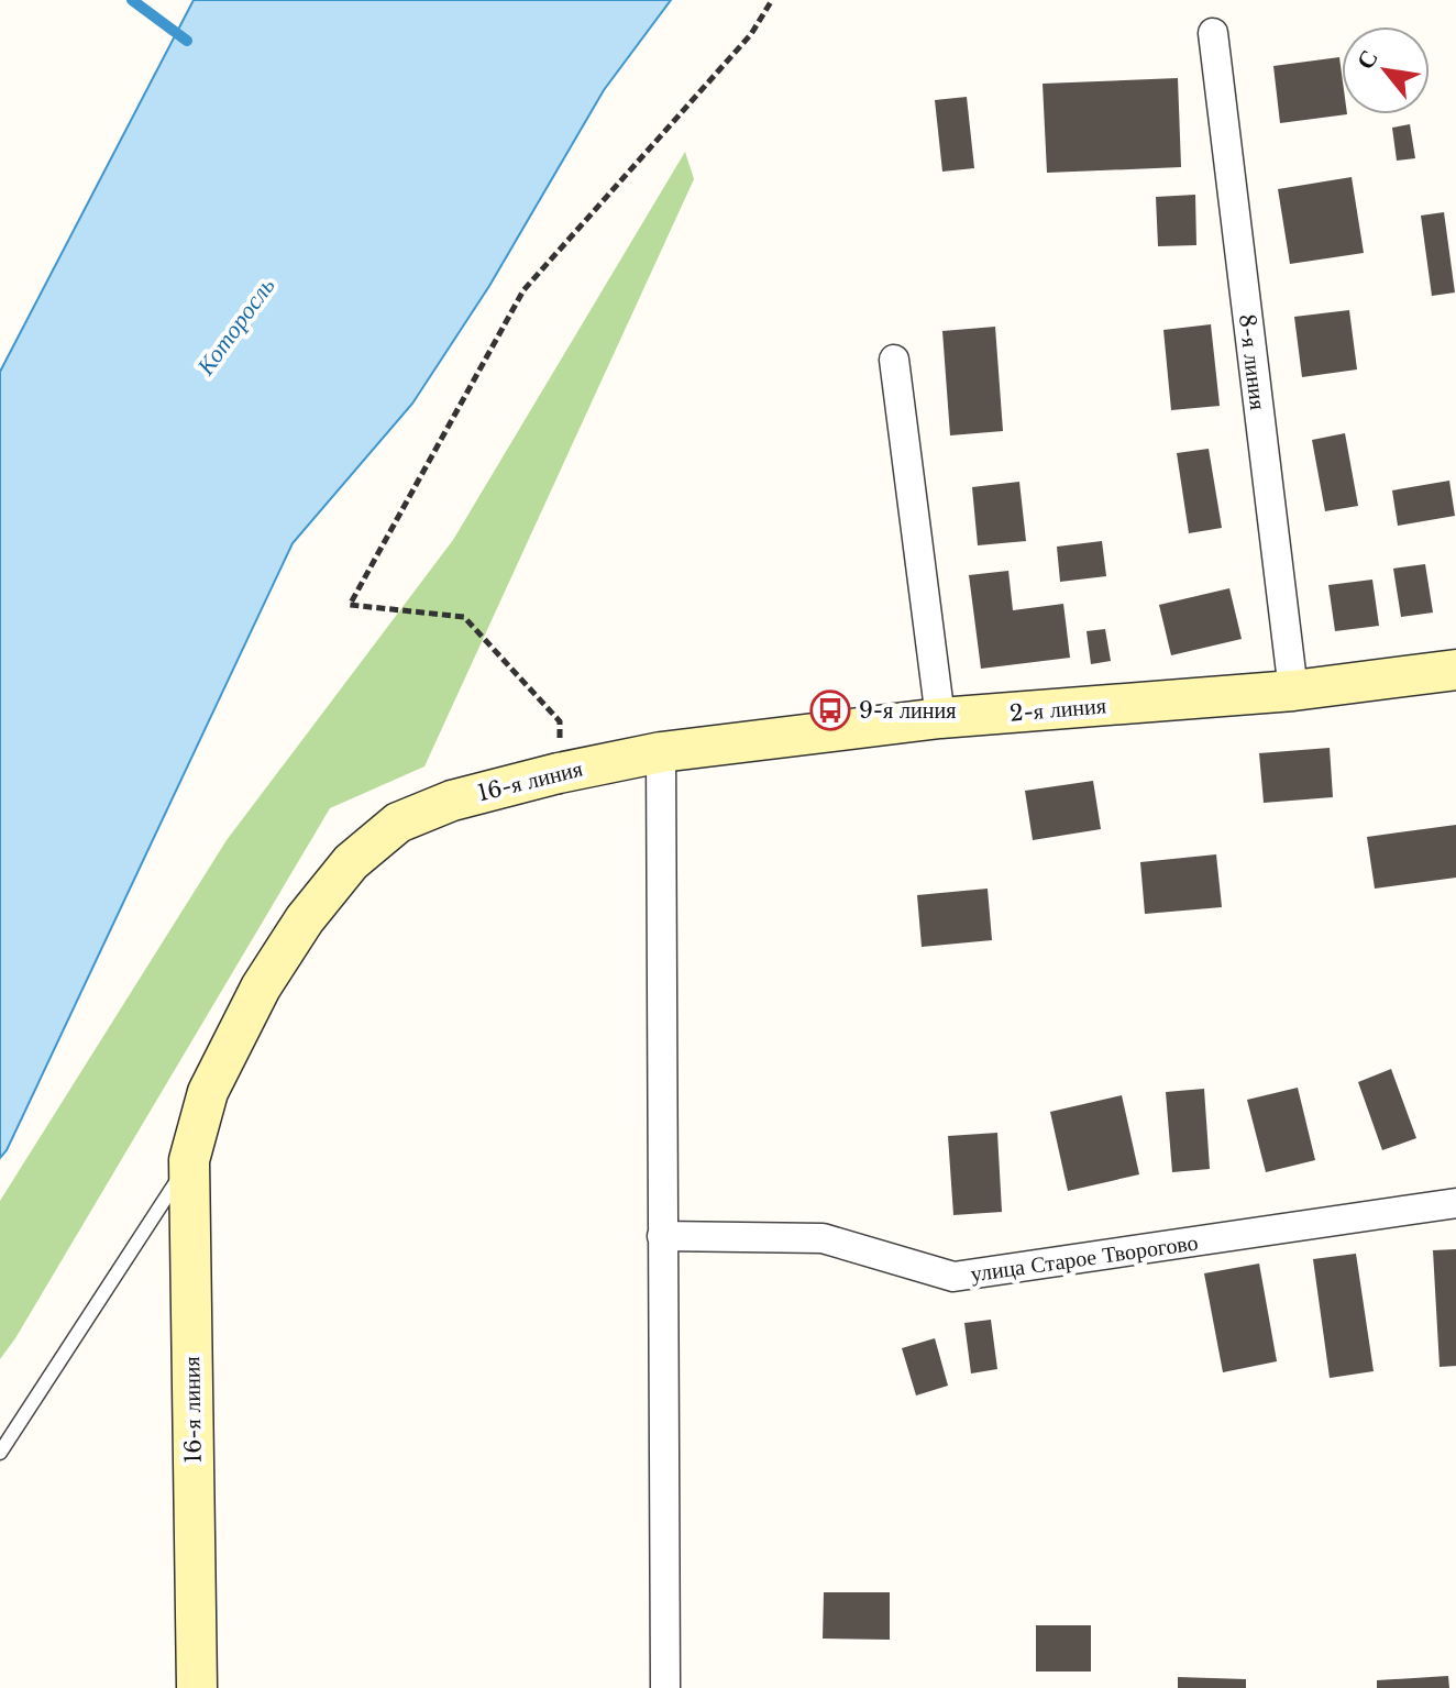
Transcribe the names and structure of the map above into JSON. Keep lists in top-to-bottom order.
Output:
{
  "streets": {
    "street": [
      "8-я линия",
      "2-я линия",
      "16-я линия",
      "улица Старое Творогово"
    ]
  },
  "crossings": [
    ["8-я линия", "2-я линия"],
    ["2-я линия", "16-я линия"]
  ],
  "water": ["Которосль"],
  "places": {
    "bus stop": ["9-я линия"]
  },
  "north": "top left"
}
